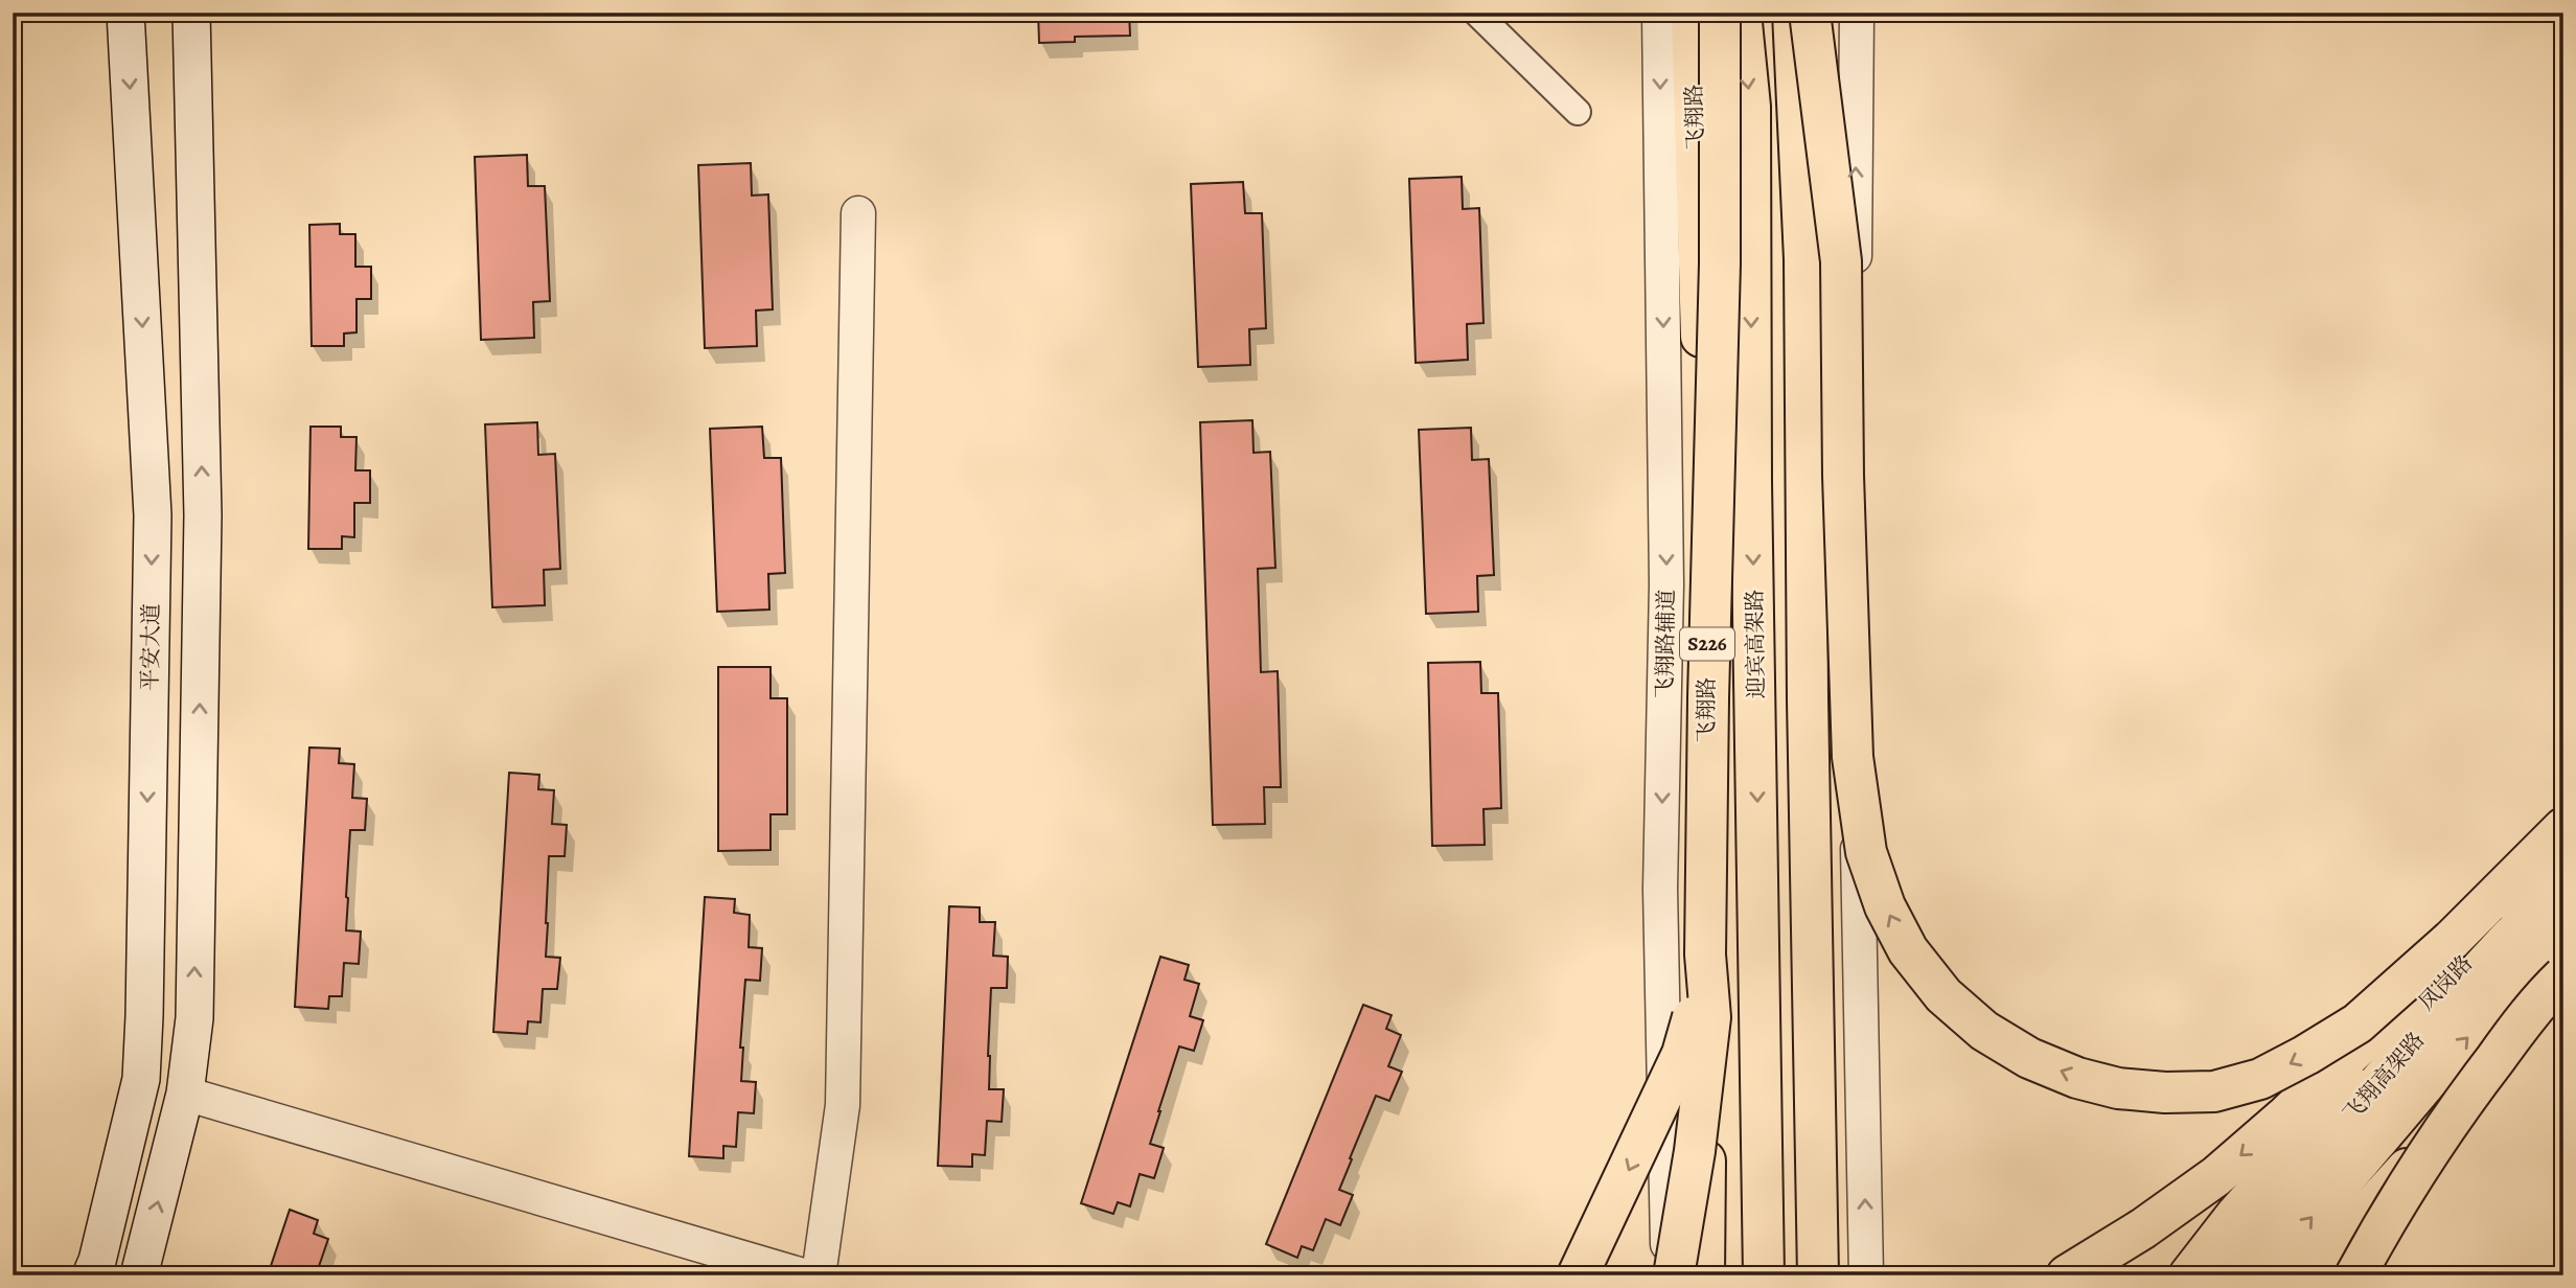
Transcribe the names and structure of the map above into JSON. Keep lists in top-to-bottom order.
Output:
{
  "streets": {
    "main road": [
      "飞翔路",
      "S226",
      "迎宾高架路",
      "平安大道",
      "凤岗路",
      "飞翔高架路"
    ],
    "street": ["飞翔路辅道"]
  }
}
